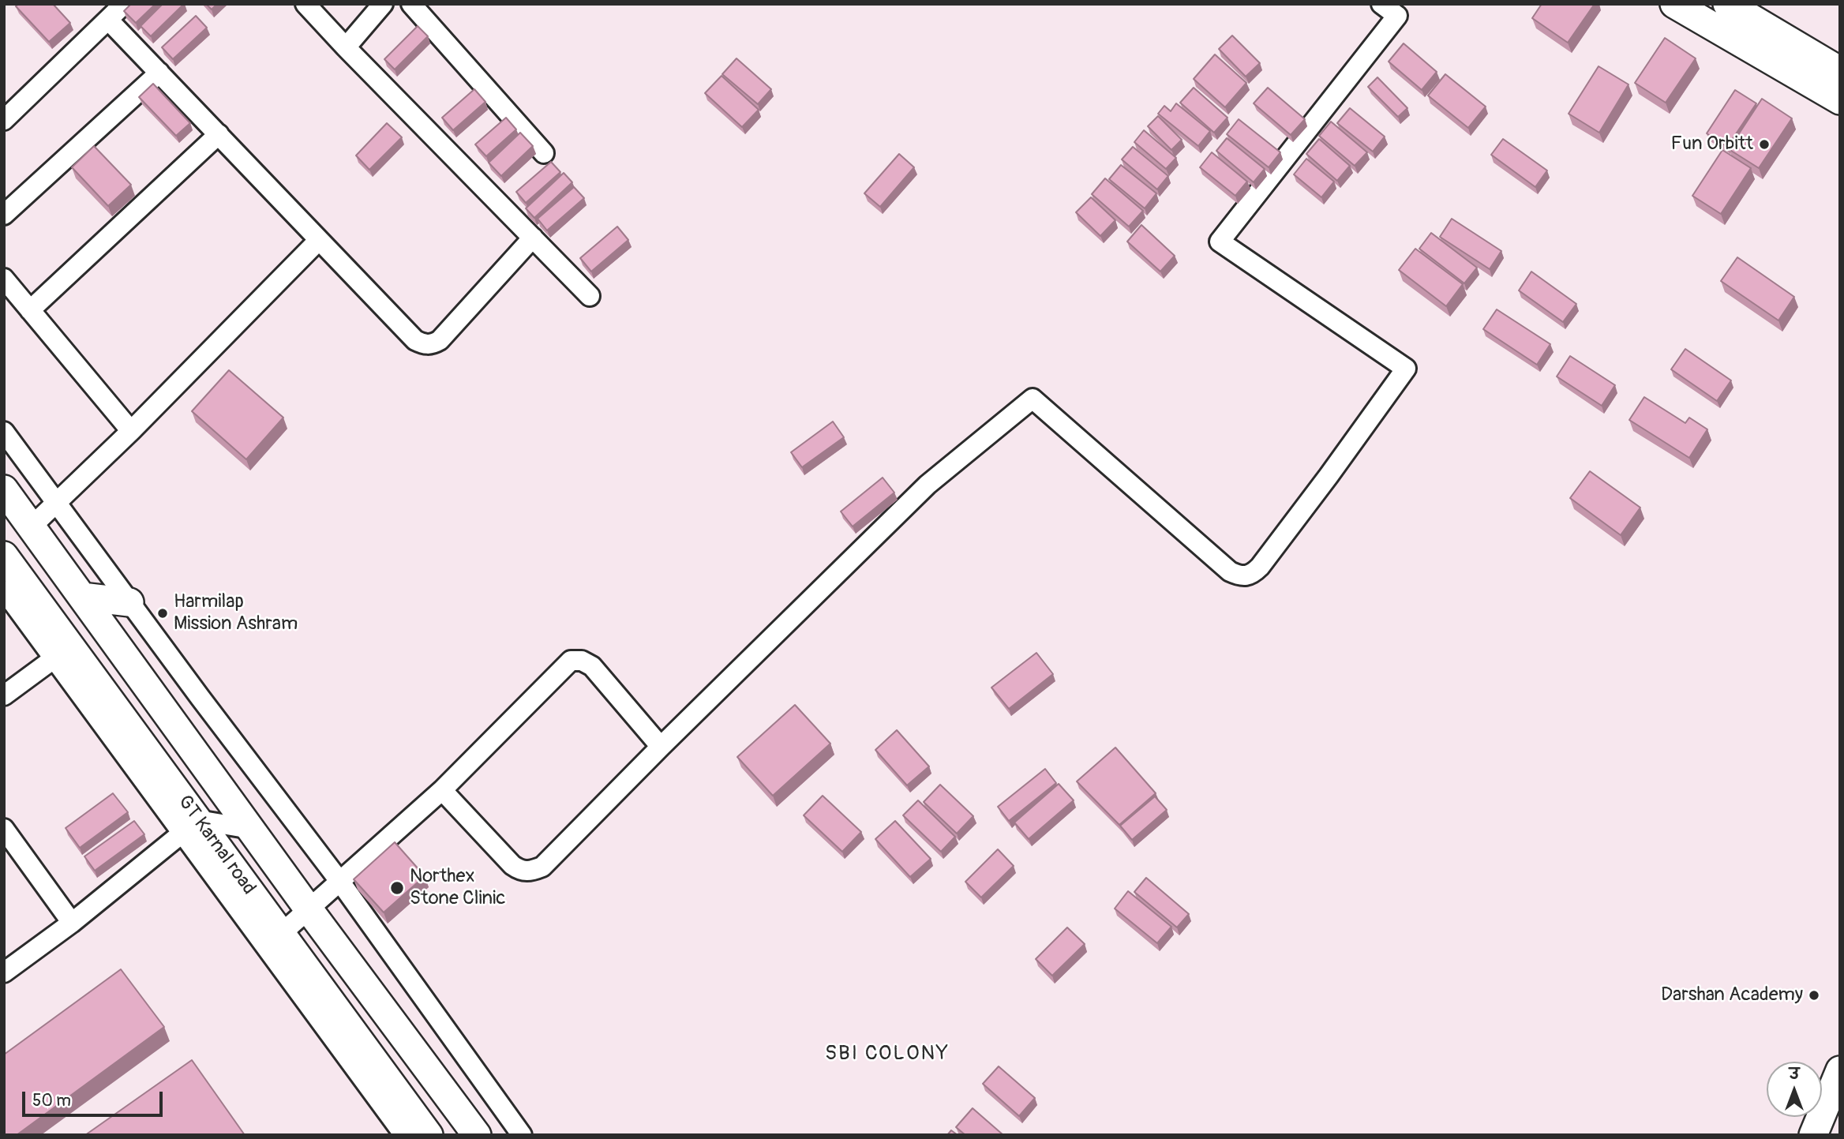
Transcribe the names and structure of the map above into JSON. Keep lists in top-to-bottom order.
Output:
{
  "streets": {
    "main road": ["GT Karnal road"]
  },
  "districts": ["SBI COLONY"],
  "places": [
    "Fun Orbitt",
    "Harmilap Mission Ashram",
    "Northex Stone Clinic",
    "Darshan Academy"
  ],
  "scale_bar": "50 m",
  "north": "top"
}
